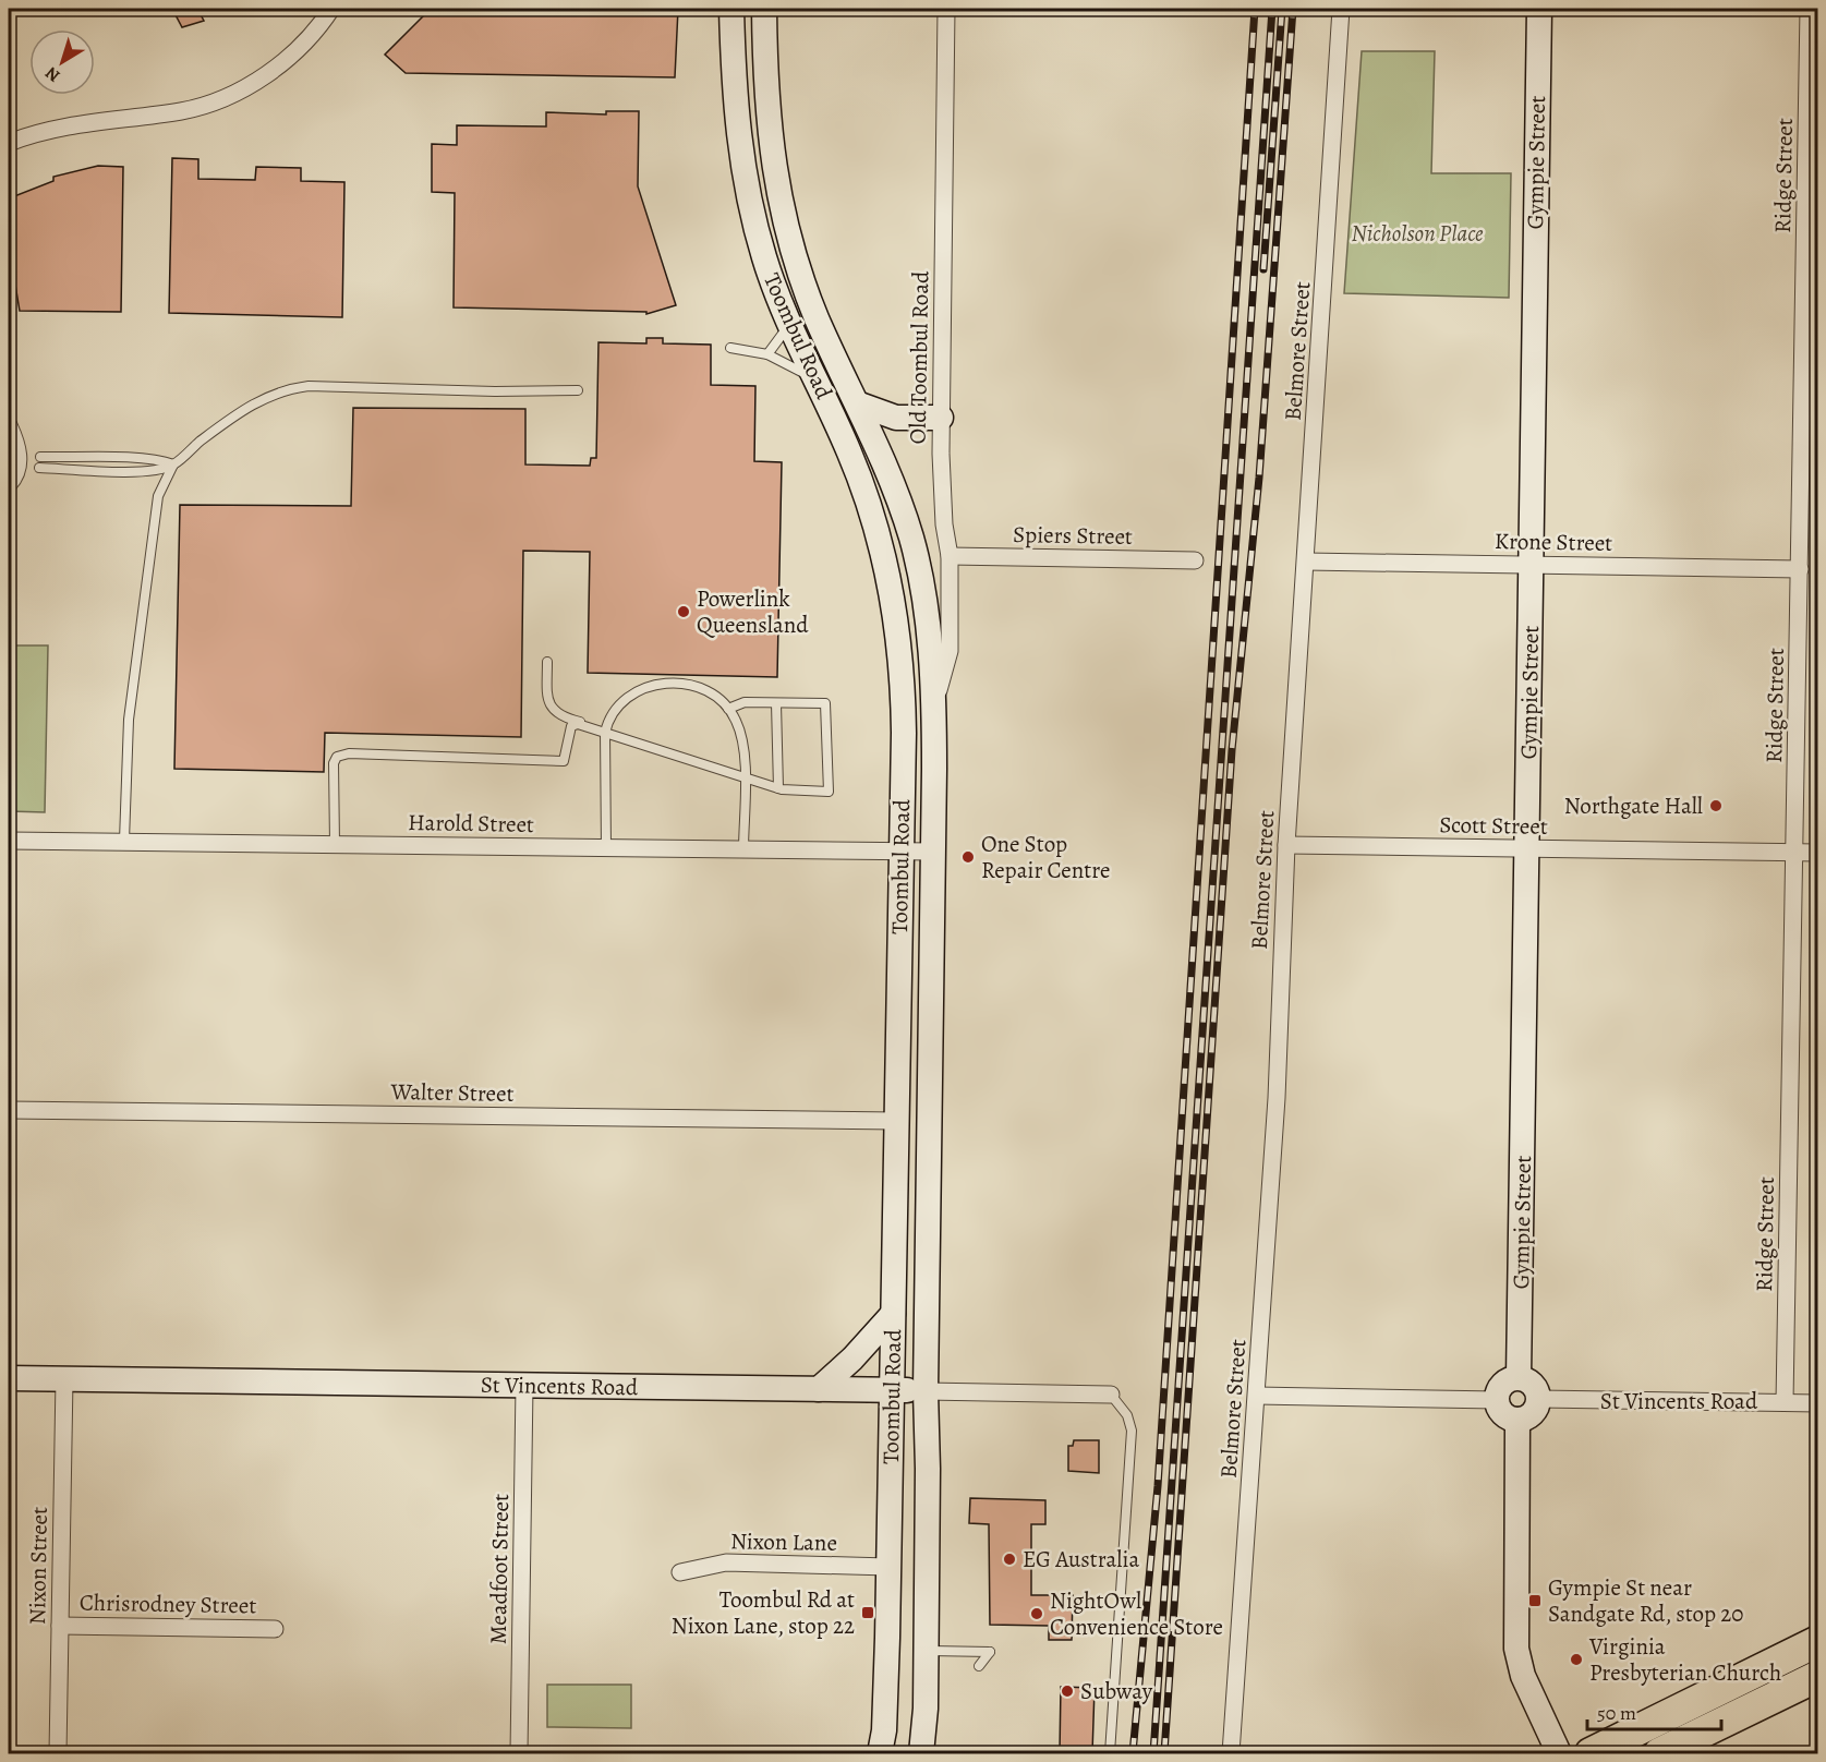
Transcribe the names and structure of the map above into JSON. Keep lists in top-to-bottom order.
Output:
{
  "streets": {
    "main road": ["Gympie Street", "Toombul Road", "St Vincents Road"],
    "street": [
      "Ridge Street",
      "Belmore Street",
      "Old Toombul Road",
      "Spiers Street",
      "Krone Street",
      "Harold Street",
      "Scott Street",
      "Walter Street",
      "Nixon Lane",
      "Nixon Street",
      "Meadfoot Street",
      "Chrisrodney Street"
    ]
  },
  "crossings": [
    ["Gympie Street", "Krone Street"],
    ["Gympie Street", "Scott Street"],
    ["Gympie Street", "St Vincents Road"],
    ["Ridge Street", "Krone Street"],
    ["Ridge Street", "Scott Street"],
    ["Ridge Street", "St Vincents Road"],
    ["Toombul Road", "Old Toombul Road"],
    ["Toombul Road", "Harold Street"],
    ["Toombul Road", "Walter Street"],
    ["Toombul Road", "St Vincents Road"],
    ["Toombul Road", "Nixon Lane"],
    ["Belmore Street", "Krone Street"],
    ["Belmore Street", "Scott Street"],
    ["Old Toombul Road", "Spiers Street"],
    ["St Vincents Road", "Nixon Street"],
    ["St Vincents Road", "Meadfoot Street"],
    ["Nixon Street", "Chrisrodney Street"]
  ],
  "parks": ["Nicholson Place"],
  "places": {
    "other": [
      "Powerlink Queensland",
      "Northgate Hall",
      "One Stop Repair Centre",
      "EG Australia",
      "NightOwl Convenience Store",
      "Virginia Presbyterian Church",
      "Subway"
    ],
    "transit": ["Gympie St near Sandgate Rd, stop 20", "Toombul Rd at Nixon Lane, stop 22"]
  },
  "scale_bar": "50 m",
  "north": "bottom left"
}
